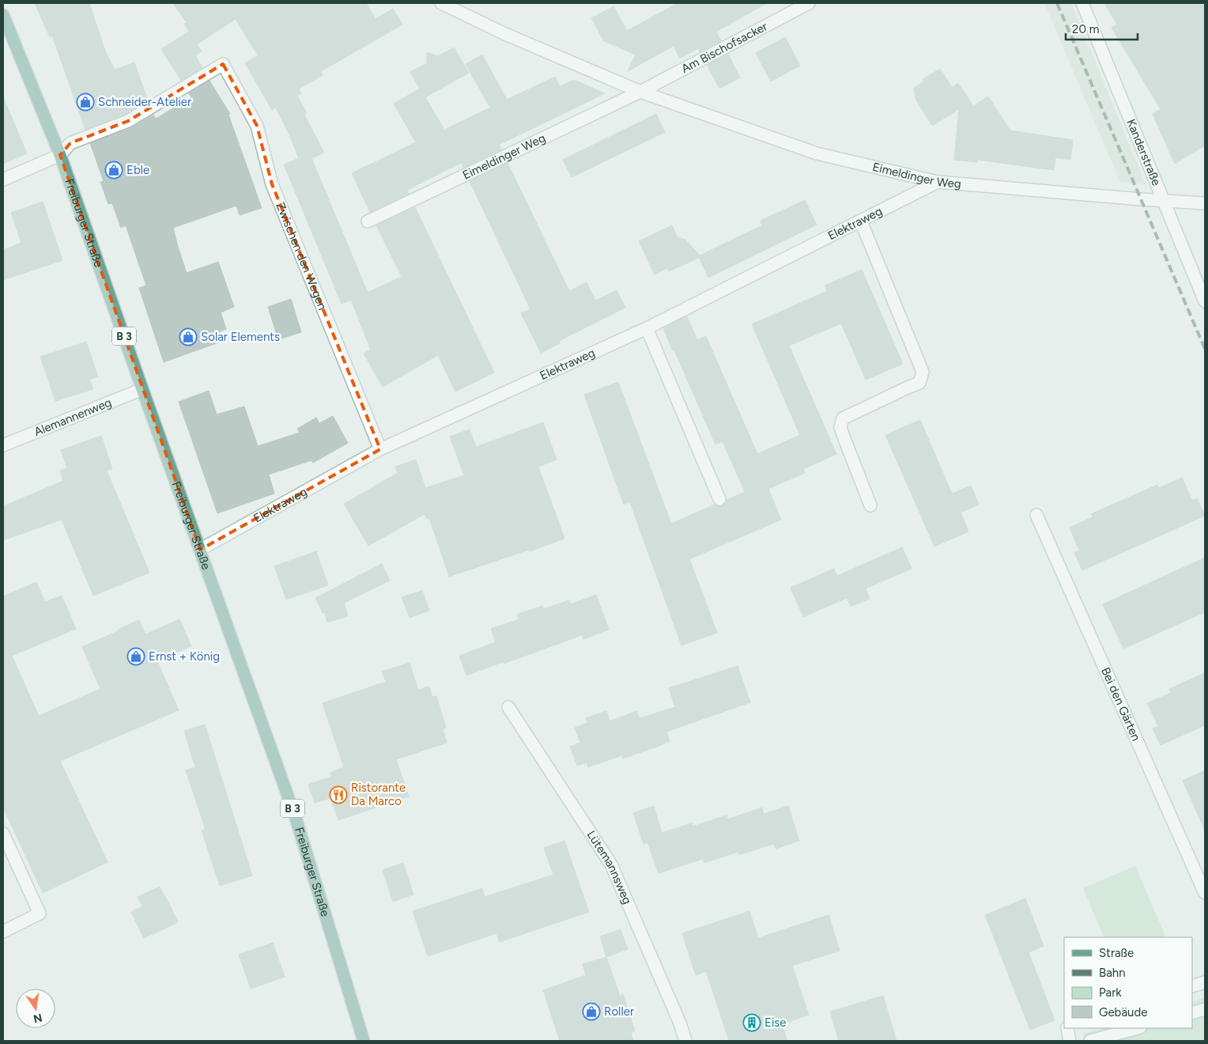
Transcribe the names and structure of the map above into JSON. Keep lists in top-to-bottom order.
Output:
{
  "streets": {
    "main road": ["Freiburger Straße", "B 3"],
    "street": [
      "Am Bischofsacker",
      "Kanderstraße",
      "Eimeldinger Weg",
      "Elektraweg",
      "Zwischen den Wegen",
      "Alemannenweg",
      "Bei den Gärten",
      "Lütemannsweg"
    ]
  },
  "crossings": [
    ["Am Bischofsacker", "Eimeldinger Weg"],
    ["Kanderstraße", "Eimeldinger Weg"],
    ["Eimeldinger Weg", "Elektraweg"],
    ["Freiburger Straße", "Elektraweg"],
    ["Freiburger Straße", "Zwischen den Wegen"],
    ["Freiburger Straße", "Alemannenweg"],
    ["Elektraweg", "Zwischen den Wegen"]
  ],
  "places": {
    "shop": [
      "Schneider-Atelier",
      "Eble",
      "Solar Elements",
      "Ernst + König",
      "Roller"
    ],
    "restaurant": ["Ristorante Da Marco"],
    "building": ["Eise"]
  },
  "legend": [
    "Straße",
    "Bahn",
    "Park",
    "Gebäude"
  ],
  "scale_bar": "20 m",
  "north": "bottom"
}
